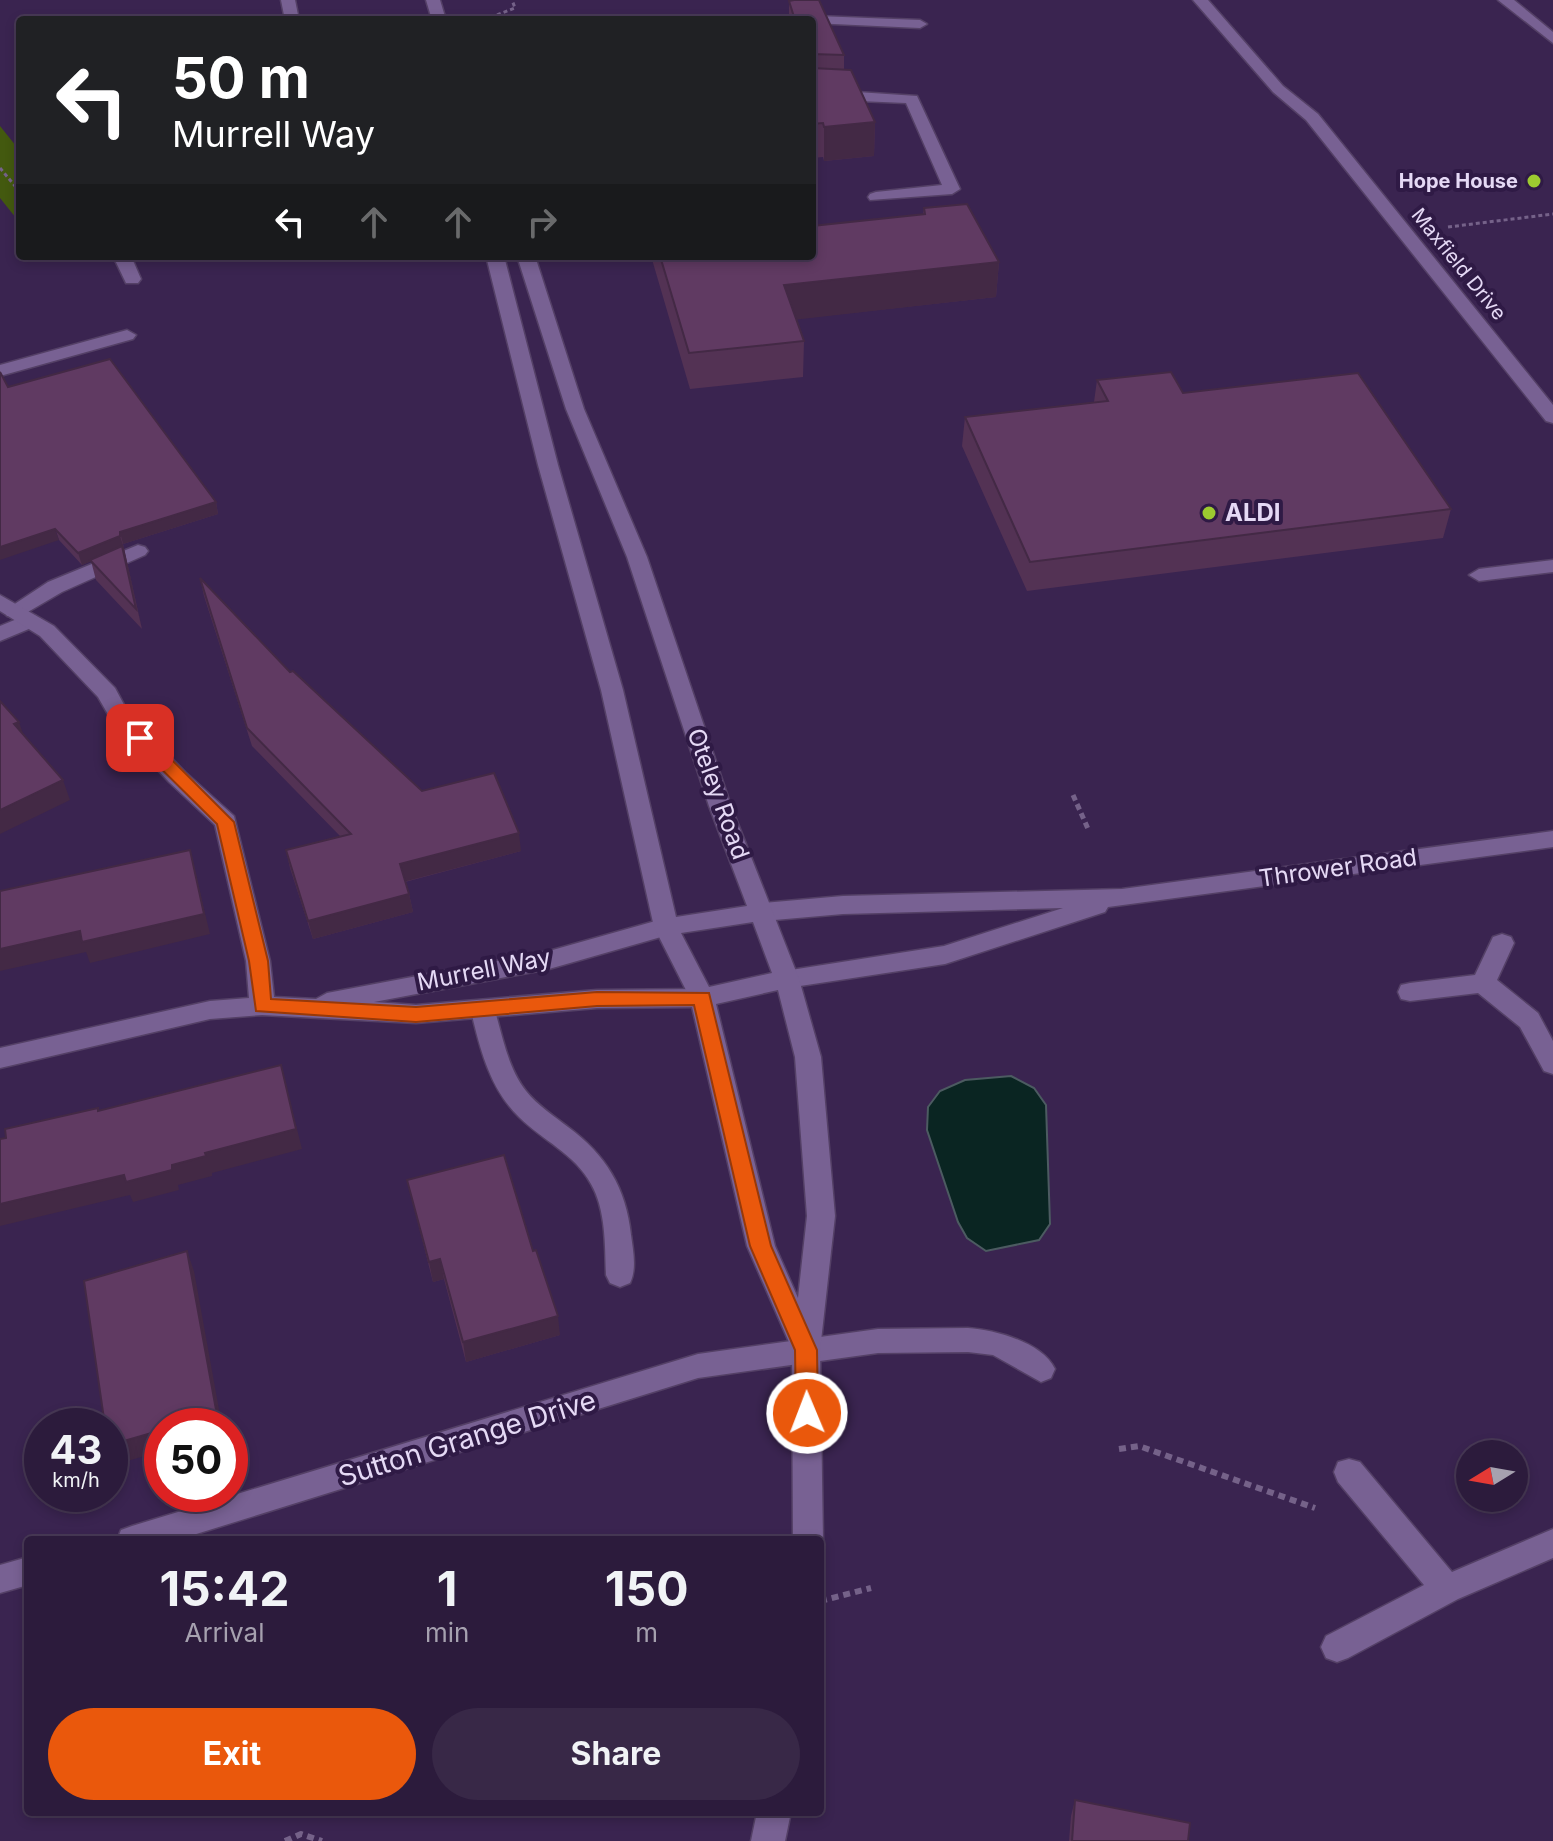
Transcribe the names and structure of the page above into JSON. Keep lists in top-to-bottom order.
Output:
{
  "streets": {
    "street": [
      "Maxfield Drive",
      "Oteley Road",
      "Thrower Road",
      "Murrell Way",
      "Sutton Grange Drive"
    ]
  },
  "crossings": [
    ["Oteley Road", "Thrower Road"],
    ["Oteley Road", "Murrell Way"],
    ["Oteley Road", "Sutton Grange Drive"],
    ["Thrower Road", "Murrell Way"]
  ],
  "places": ["Hope House", "ALDI"],
  "north": "left",
  "page": {
    "turn": ["50 m", "Murrell Way"],
    "speed": "43 km/h",
    "limit": "50",
    "eta": [
      "15:42",
      "Arrival",
      "1",
      "min",
      "150",
      "m"
    ],
    "buttons": ["Exit", "Share"]
  }
}
